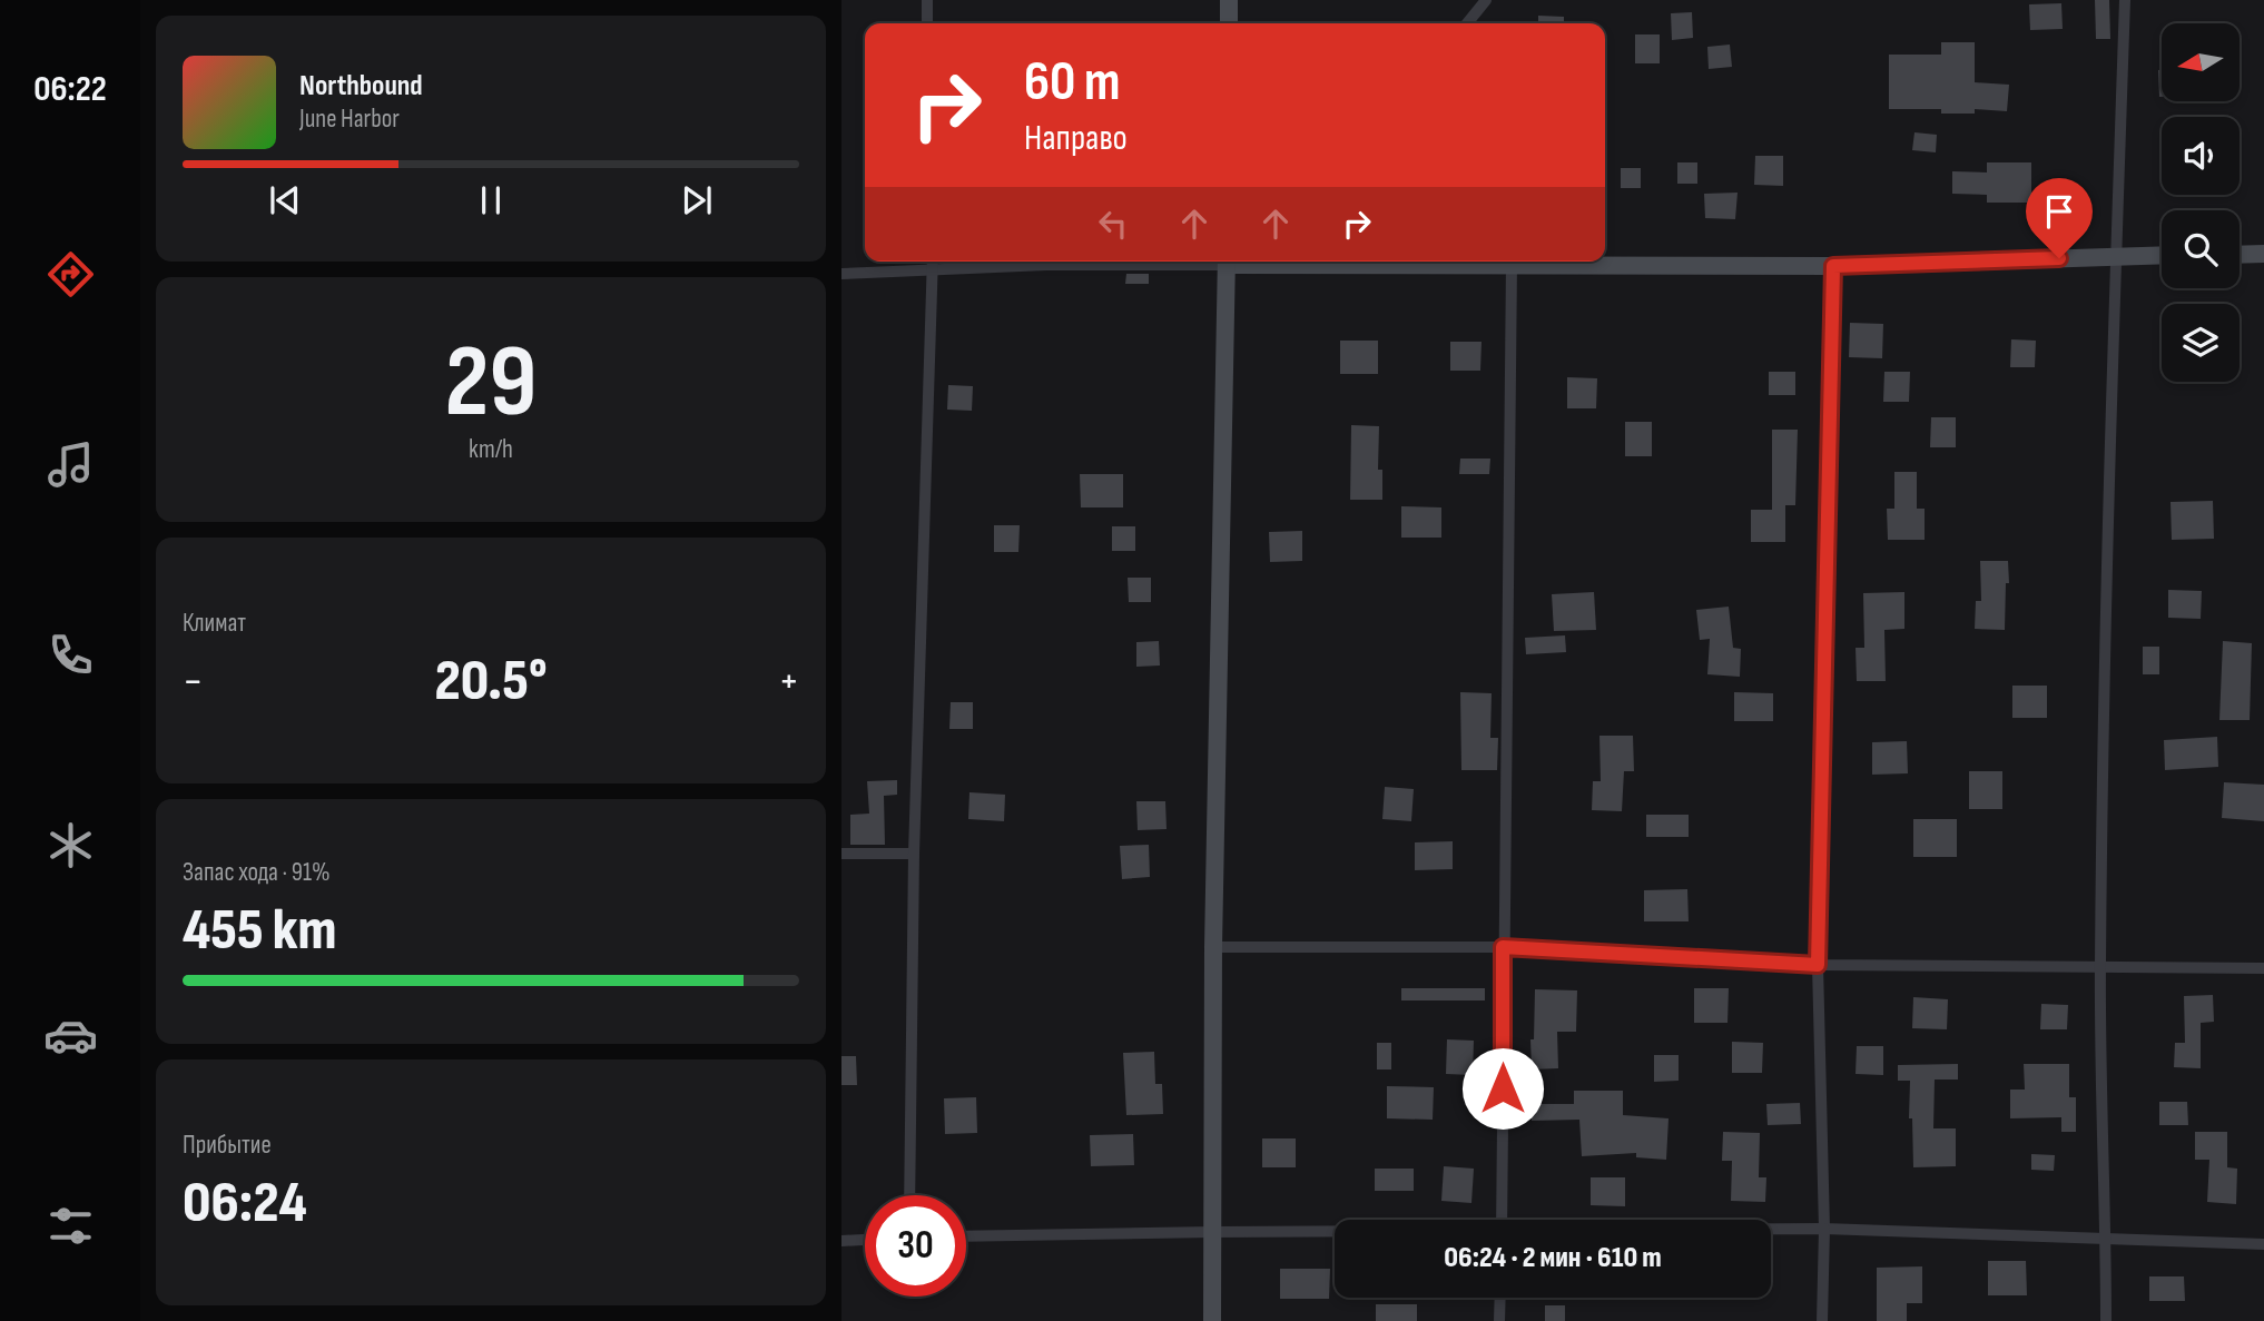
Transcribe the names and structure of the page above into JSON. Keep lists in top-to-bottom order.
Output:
{
  "north": "left",
  "page": {
    "tabs": "06:22",
    "turn": ["60 m", "Направо"],
    "song": ["Northbound", "June Harbor"],
    "tile": [
      ["29", "km/h"],
      "Климат",
      ["Запас хода · 91%", "455 km"],
      ["Прибытие", "06:24"]
    ],
    "heat": ["−", "20.5°", "+"],
    "limit": "30",
    "trip": "06:24 · 2 мин · 610 m"
  }
}
